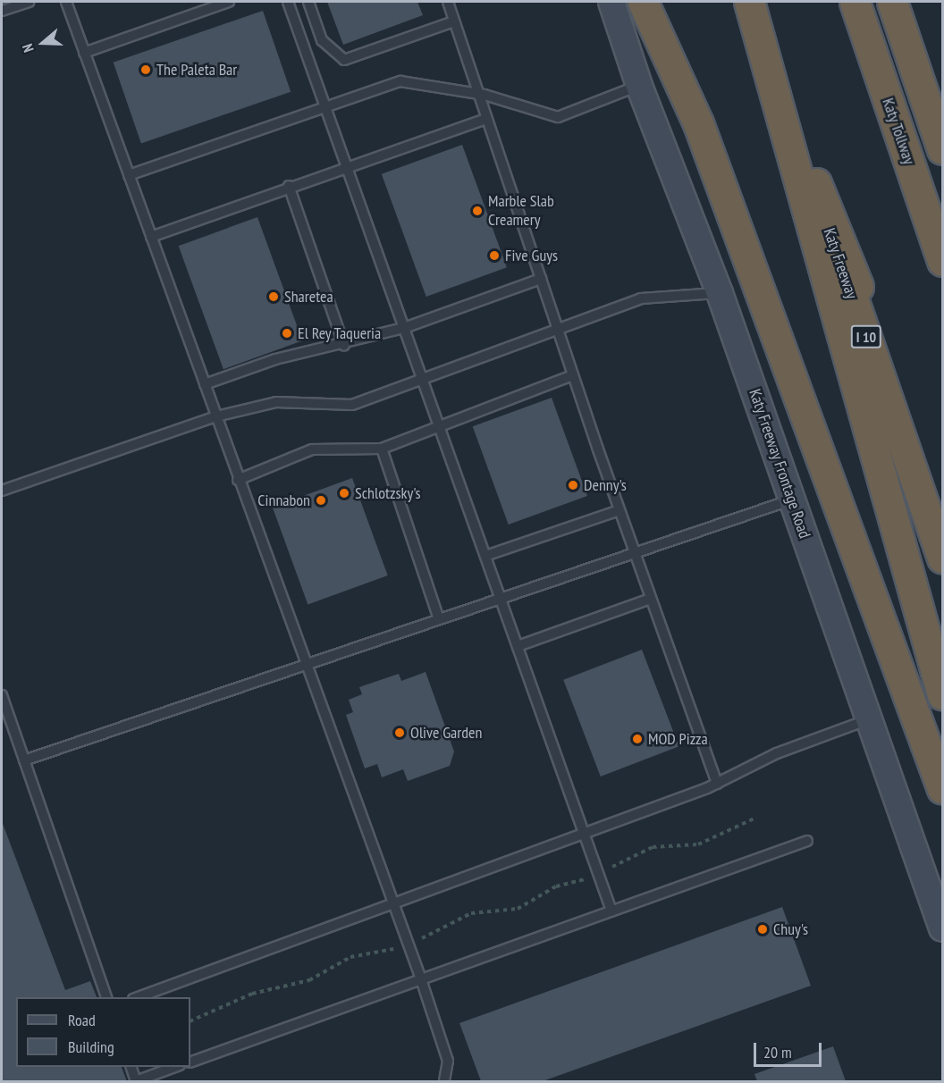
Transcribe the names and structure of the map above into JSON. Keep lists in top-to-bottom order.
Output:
{
  "streets": {
    "highway": ["Katy Tollway", "Katy Freeway", "I 10"],
    "main road": ["Katy Freeway Frontage Road"]
  },
  "places": [
    "The Paleta Bar",
    "Marble Slab Creamery",
    "Five Guys",
    "Sharetea",
    "El Rey Taqueria",
    "Denny's",
    "Schlotzsky's",
    "Cinnabon",
    "Olive Garden",
    "MOD Pizza",
    "Chuy's"
  ],
  "legend": ["Road", "Building"],
  "scale_bar": "20 m",
  "north": "left"
}
